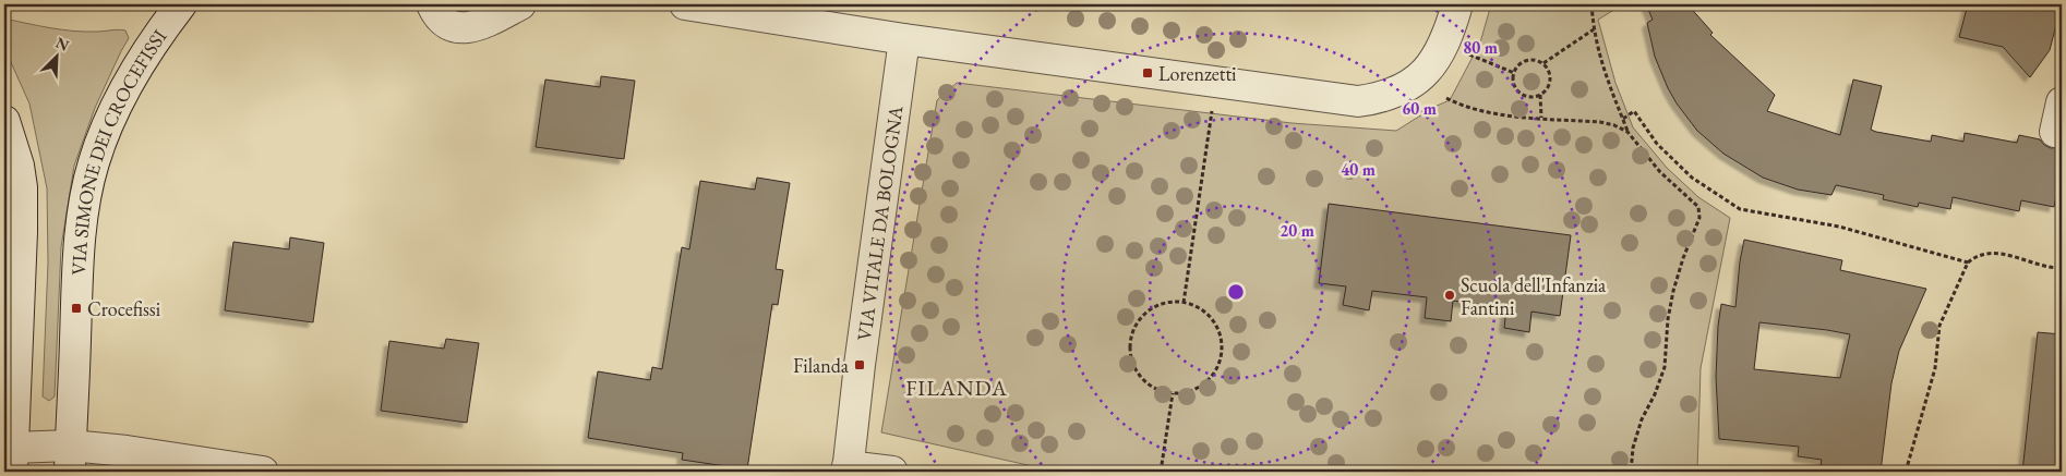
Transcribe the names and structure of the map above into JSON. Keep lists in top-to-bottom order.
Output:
{
  "streets": {
    "street": ["VIA SIMONE DEI CROCEFISSI", "VIA VITALE DA BOLOGNA"]
  },
  "districts": ["FILANDA"],
  "places": {
    "transit": ["Lorenzetti", "Crocefissi", "Filanda"],
    "other": ["Scuola dell'Infanzia Fantini"]
  },
  "north": "top right",
  "rings": [
    "80 m",
    "60 m",
    "40 m",
    "20 m"
  ]
}
